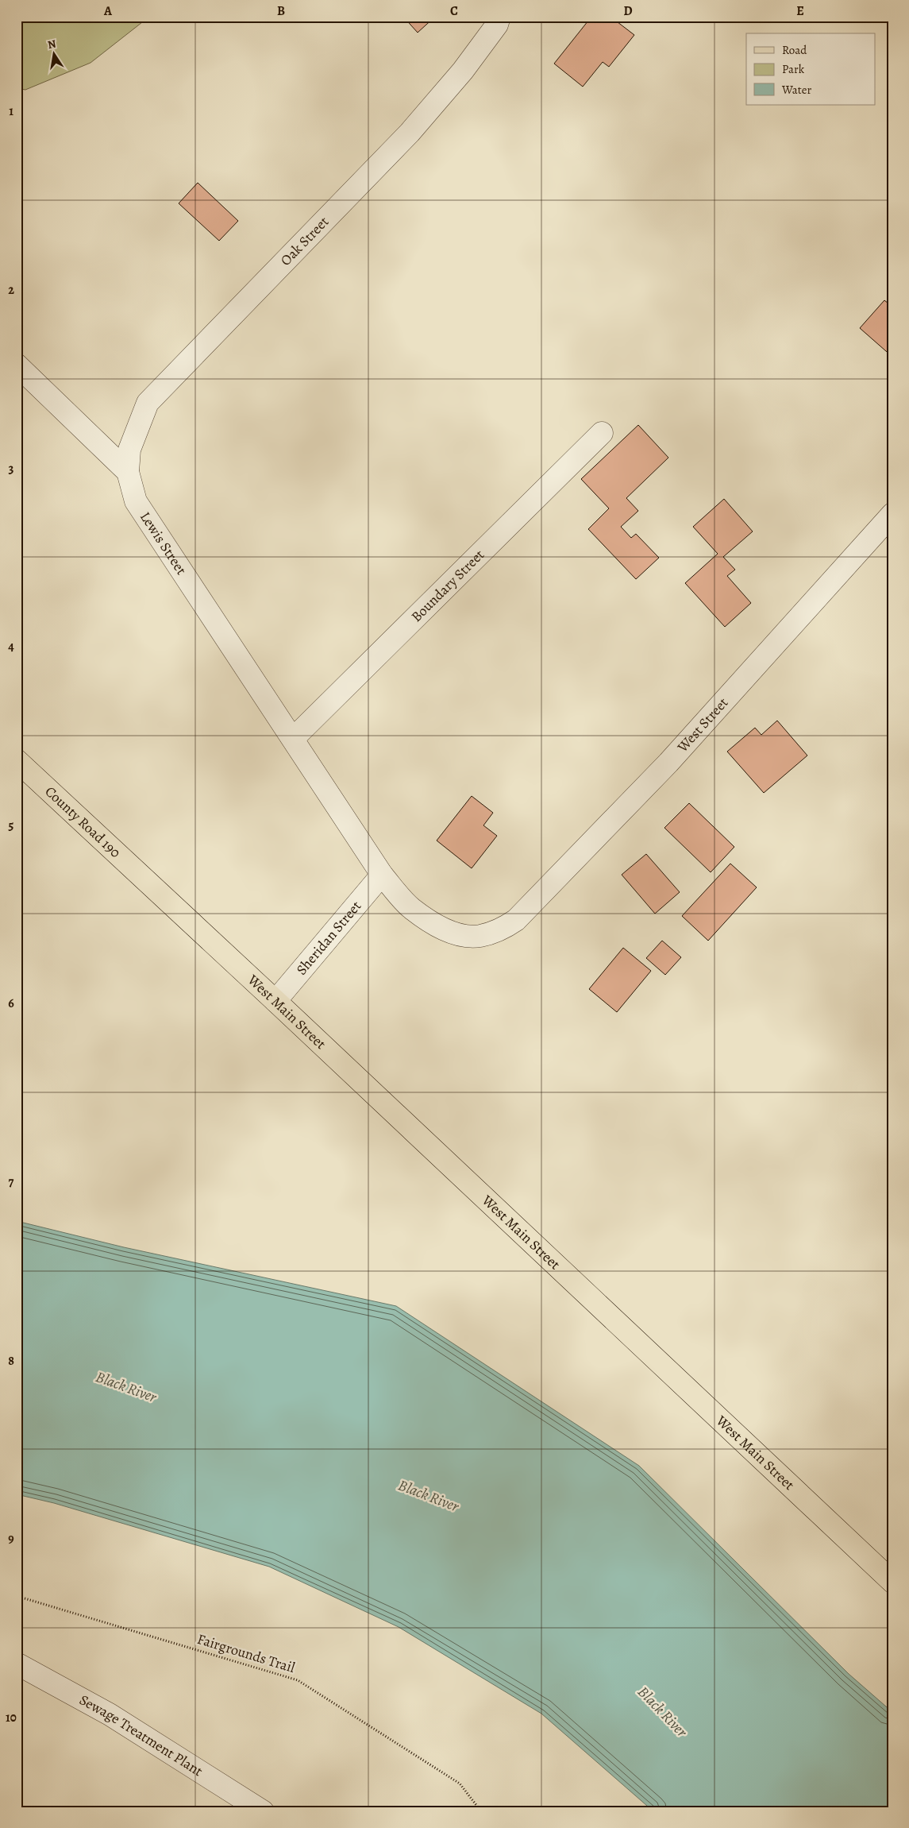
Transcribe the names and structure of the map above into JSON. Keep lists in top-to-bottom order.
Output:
{
  "streets": {
    "main road": ["County Road 190", "West Main Street"],
    "street": [
      "Oak Street",
      "Lewis Street",
      "Boundary Street",
      "West Street",
      "Sheridan Street",
      "Sewage Treatment Plant"
    ],
    "path": ["Fairgrounds Trail"]
  },
  "crossings": [
    ["Oak Street", "Lewis Street"],
    ["Lewis Street", "Boundary Street"],
    ["West Street", "Sheridan Street"],
    ["County Road 190", "West Main Street"],
    ["Sheridan Street", "West Main Street"]
  ],
  "water": ["Black River"],
  "legend": ["Road", "Park", "Water"],
  "north": "top",
  "grid": {
    "columns": [
      "A",
      "B",
      "C",
      "D",
      "E"
    ],
    "rows": [
      "1",
      "2",
      "3",
      "4",
      "5",
      "6",
      "7",
      "8",
      "9",
      "10"
    ]
  }
}
